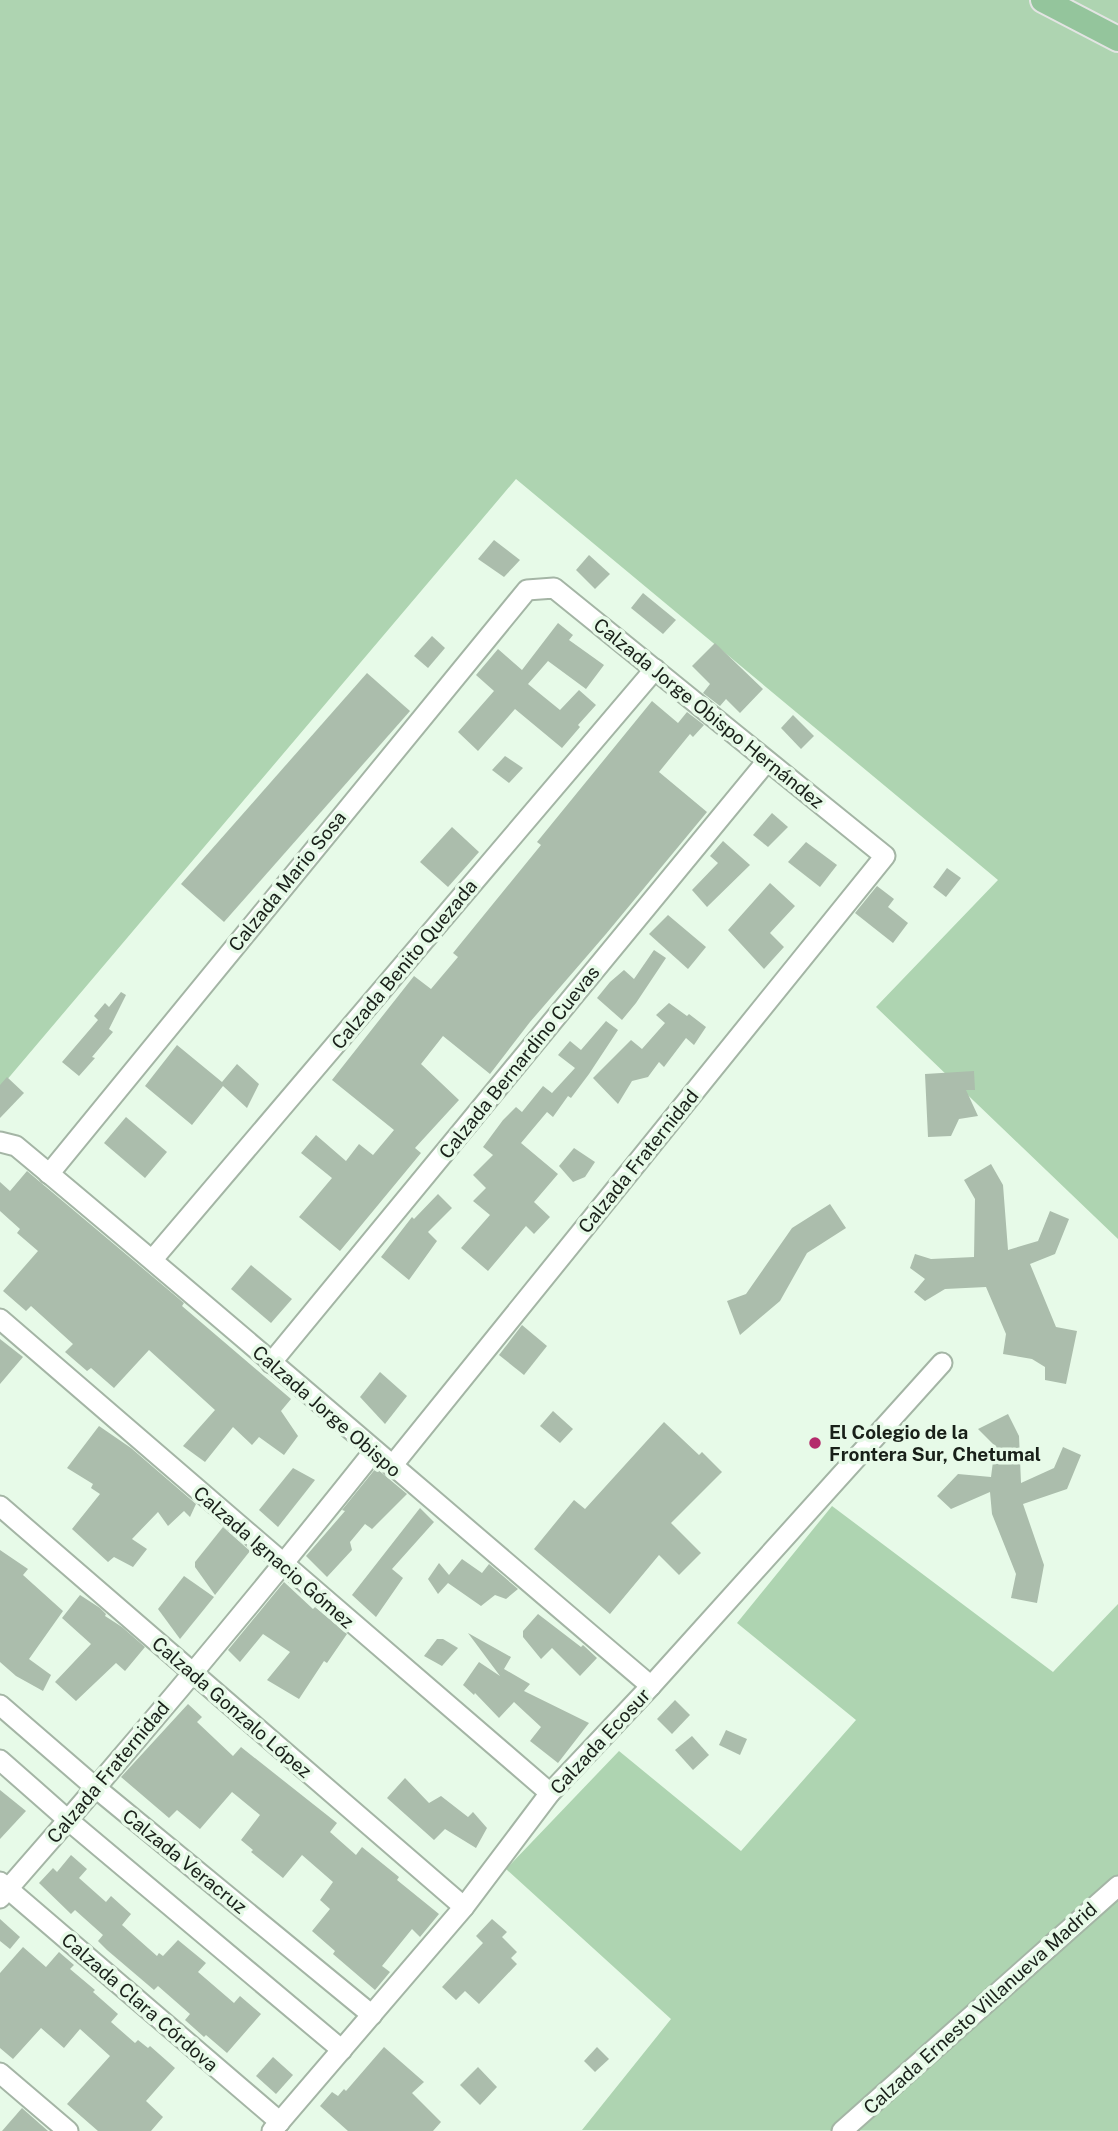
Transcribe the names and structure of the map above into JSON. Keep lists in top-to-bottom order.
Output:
{
  "streets": {
    "street": [
      "Calzada Jorge Obispo Hernández",
      "Calzada Mario Sosa",
      "Calzada Benito Quezada",
      "Calzada Bernardino Cuevas",
      "Calzada Fraternidad",
      "Calzada Jorge Obispo",
      "Calzada Ignacio Gómez",
      "Calzada Gonzalo López",
      "Calzada Ecosur",
      "Calzada Veracruz",
      "Calzada Clara Córdova",
      "Calzada Ernesto Villanueva Madrid"
    ]
  },
  "crossings": [
    ["Calzada Jorge Obispo Hernández", "Calzada Mario Sosa"],
    ["Calzada Jorge Obispo Hernández", "Calzada Benito Quezada"],
    ["Calzada Jorge Obispo Hernández", "Calzada Bernardino Cuevas"],
    ["Calzada Jorge Obispo Hernández", "Calzada Fraternidad"],
    ["Calzada Mario Sosa", "Calzada Jorge Obispo"],
    ["Calzada Benito Quezada", "Calzada Jorge Obispo"],
    ["Calzada Bernardino Cuevas", "Calzada Jorge Obispo"],
    ["Calzada Fraternidad", "Calzada Jorge Obispo"],
    ["Calzada Fraternidad", "Calzada Ignacio Gómez"],
    ["Calzada Fraternidad", "Calzada Gonzalo López"],
    ["Calzada Fraternidad", "Calzada Veracruz"],
    ["Calzada Fraternidad", "Calzada Clara Córdova"],
    ["Calzada Jorge Obispo", "Calzada Ecosur"],
    ["Calzada Ignacio Gómez", "Calzada Ecosur"],
    ["Calzada Gonzalo López", "Calzada Ecosur"],
    ["Calzada Ecosur", "Calzada Veracruz"],
    ["Calzada Ecosur", "Calzada Clara Córdova"]
  ],
  "places": ["El Colegio de la Frontera Sur, Chetumal"]
}
